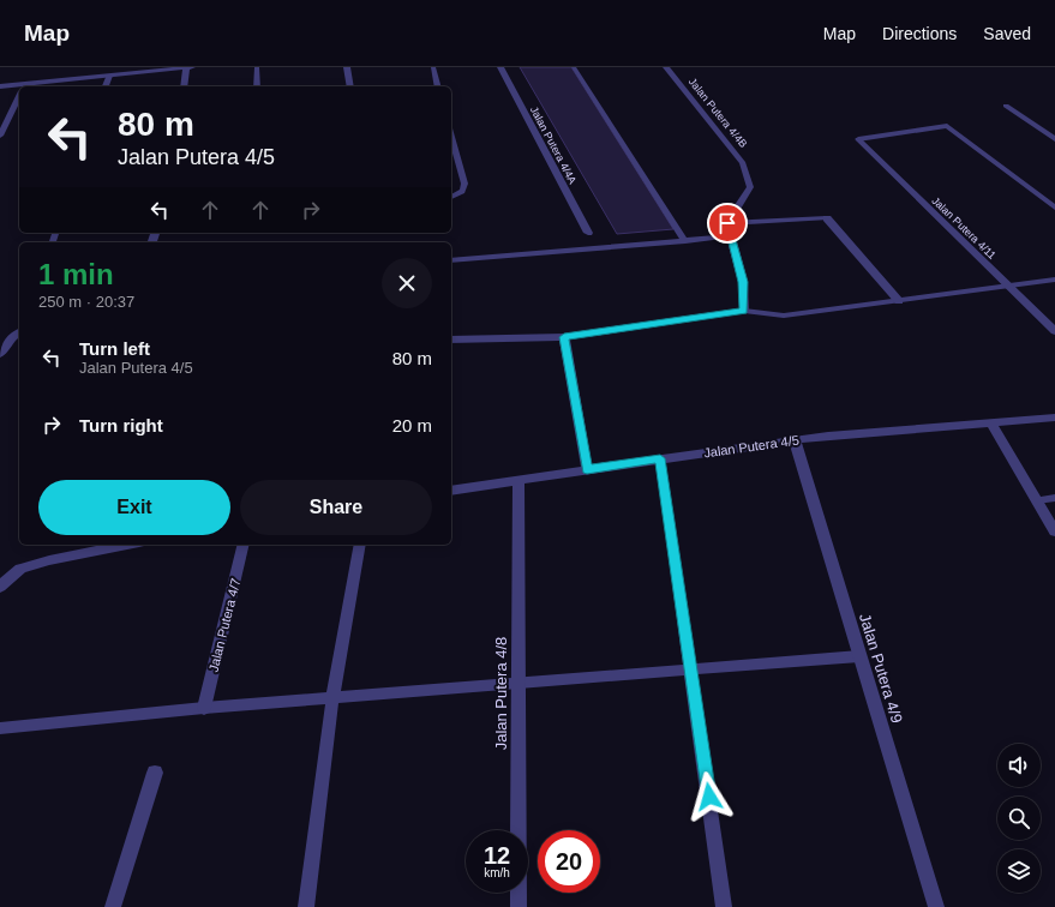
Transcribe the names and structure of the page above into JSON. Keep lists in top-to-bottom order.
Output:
{
  "streets": {
    "street": [
      "Jalan Putera 4/4B",
      "Jalan Putera 4/4A",
      "Jalan Putera 4/11",
      "Jalan Putera 4/5",
      "Jalan Putera 4/7",
      "Jalan Putera 4/9",
      "Jalan Putera 4/8"
    ]
  },
  "crossings": [
    ["Jalan Putera 4/5", "Jalan Putera 4/9"],
    ["Jalan Putera 4/5", "Jalan Putera 4/8"]
  ],
  "page": {
    "header": "Map",
    "nav": ["Map", "Directions", "Saved"],
    "turn": ["80 m", "Jalan Putera 4/5"],
    "heading": ["1 min", "250 m · 20:37"],
    "list": [
      {
        "name": "Turn left",
        "note": "Jalan Putera 4/5",
        "value": "80 m"
      },
      {
        "name": "Turn right",
        "value": "20 m"
      }
    ],
    "buttons": ["Exit", "Share"],
    "speed": "12 km/h",
    "limit": "20"
  }
}
